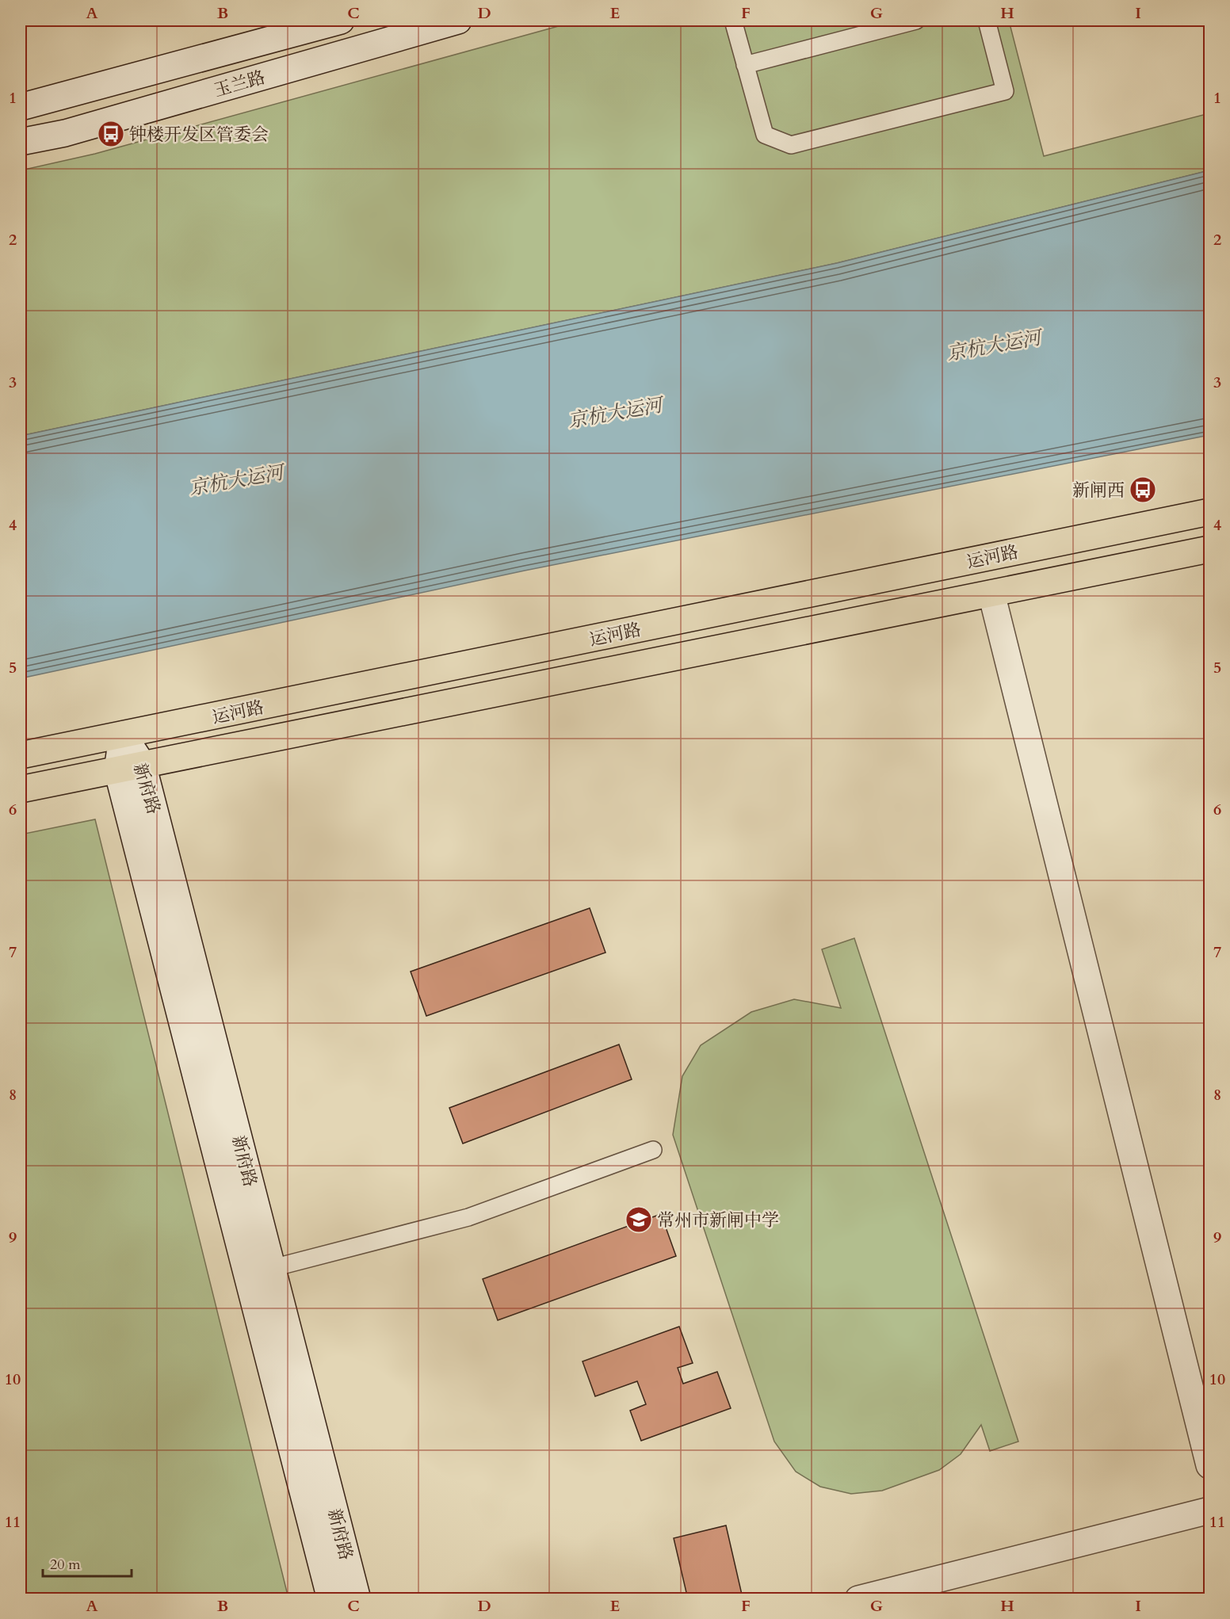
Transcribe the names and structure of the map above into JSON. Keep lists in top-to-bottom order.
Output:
{
  "streets": {
    "main road": ["运河路"],
    "street": ["玉兰路", "新府路"]
  },
  "crossings": [
    ["运河路", "新府路"]
  ],
  "water": ["京杭大运河"],
  "places": {
    "bus stop": ["钟楼开发区管委会", "新闸西"],
    "school or university": ["常州市新闸中学"]
  },
  "scale_bar": "20 m",
  "grid": {
    "columns": [
      "A",
      "B",
      "C",
      "D",
      "E",
      "F",
      "G",
      "H",
      "I"
    ],
    "rows": [
      "1",
      "2",
      "3",
      "4",
      "5",
      "6",
      "7",
      "8",
      "9",
      "10",
      "11"
    ]
  }
}
